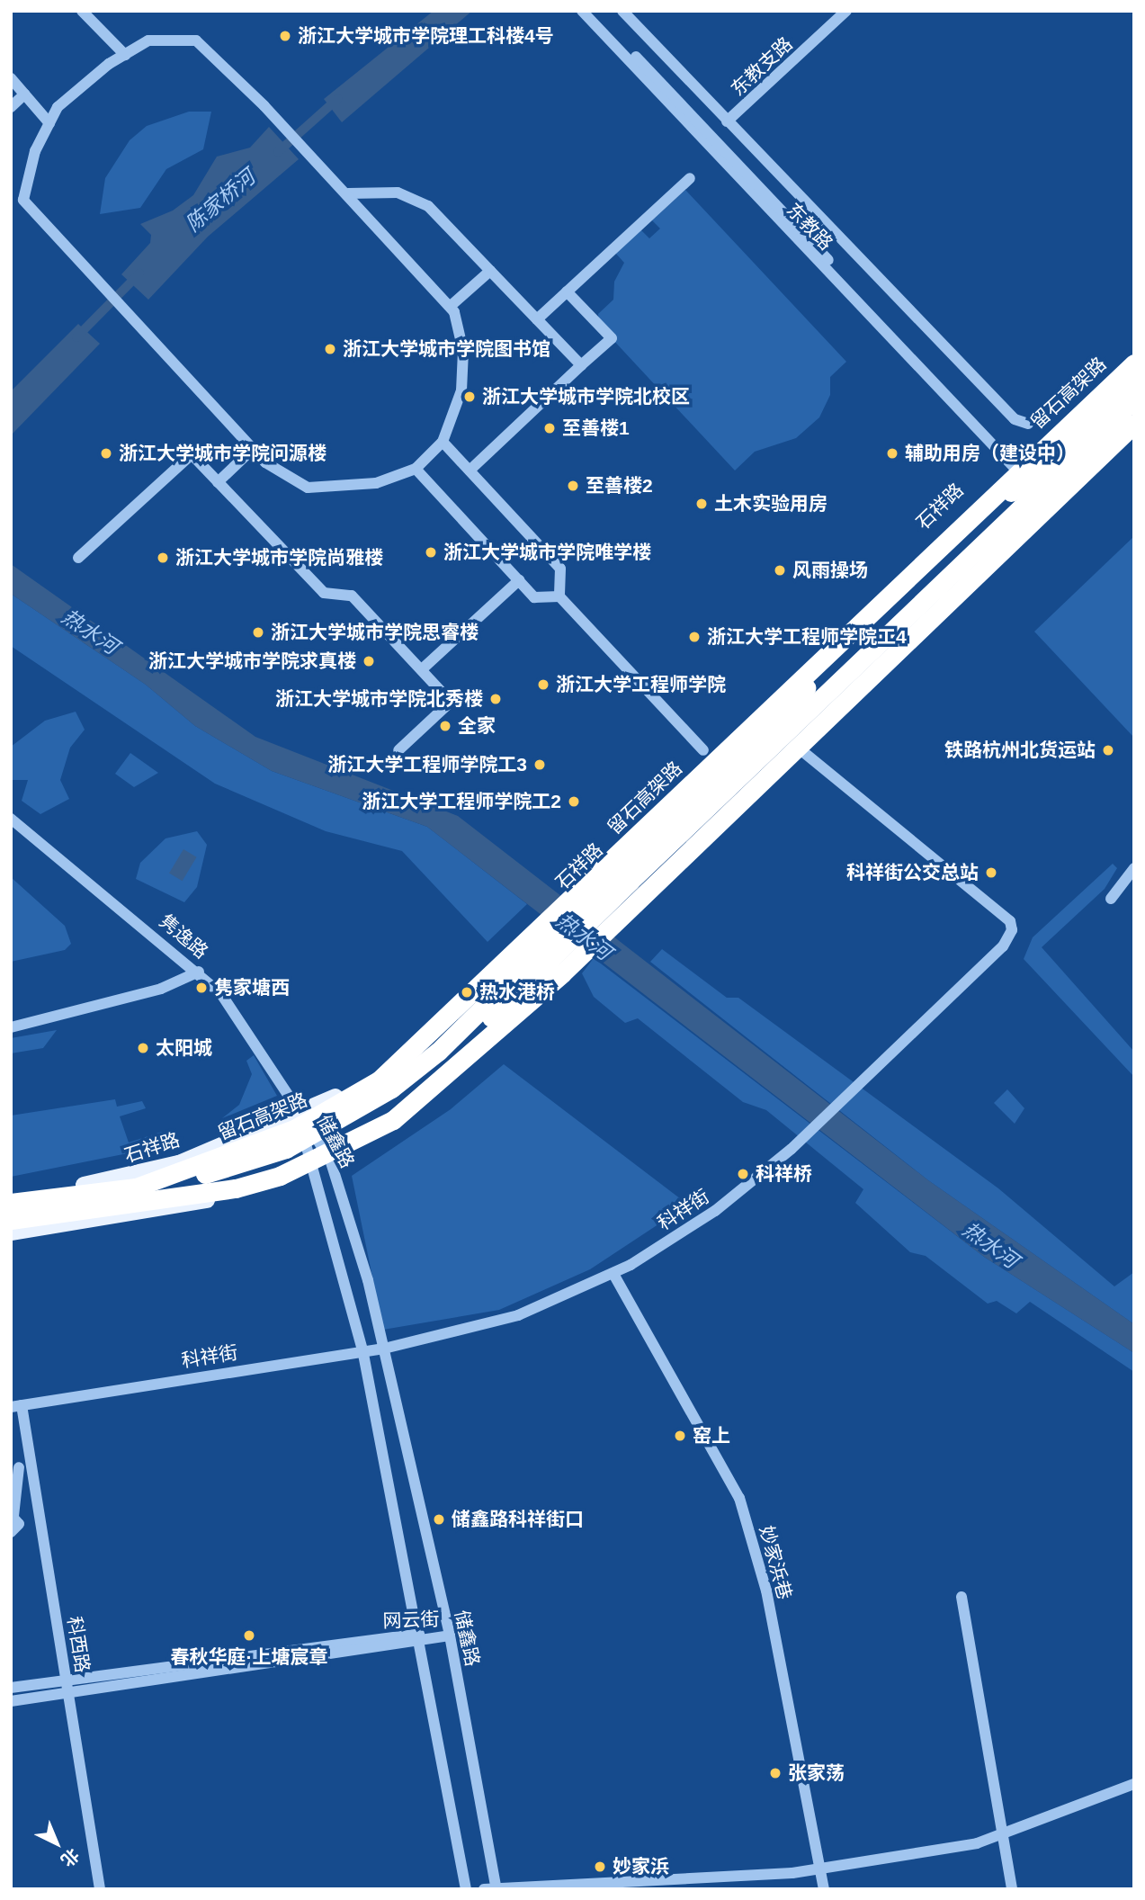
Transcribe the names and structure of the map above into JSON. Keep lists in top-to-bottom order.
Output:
{
  "streets": {
    "highway": ["留石高架路"],
    "main road": ["石祥路"],
    "street": [
      "东教支路",
      "东教路",
      "隽逸路",
      "储鑫路",
      "科祥街",
      "妙家浜巷",
      "网云街",
      "科西路"
    ]
  },
  "crossings": [
    ["东教路", "留石高架路"],
    ["石祥路", "隽逸路"],
    ["石祥路", "储鑫路"],
    ["隽逸路", "储鑫路"],
    ["储鑫路", "科祥街"],
    ["储鑫路", "网云街"],
    ["科祥街", "妙家浜巷"],
    ["科祥街", "科西路"],
    ["网云街", "科西路"]
  ],
  "water": ["陈家桥河", "热水河"],
  "places": [
    "浙江大学城市学院理工科楼4号",
    "浙江大学城市学院图书馆",
    "浙江大学城市学院北校区",
    "至善楼1",
    "浙江大学城市学院问源楼",
    "辅助用房（建设中）",
    "至善楼2",
    "土木实验用房",
    "浙江大学城市学院唯学楼",
    "浙江大学城市学院尚雅楼",
    "风雨操场",
    "浙江大学城市学院思睿楼",
    "浙江大学工程师学院工4",
    "浙江大学城市学院求真楼",
    "浙江大学工程师学院",
    "浙江大学城市学院北秀楼",
    "全家",
    "铁路杭州北货运站",
    "浙江大学工程师学院工3",
    "浙江大学工程师学院工2",
    "科祥街公交总站",
    "隽家塘西",
    "热水港桥",
    "太阳城",
    "科祥桥",
    "窑上",
    "储鑫路科祥街口",
    "春秋华庭·上塘宸章",
    "张家荡",
    "妙家浜"
  ],
  "north": "bottom right"
}
